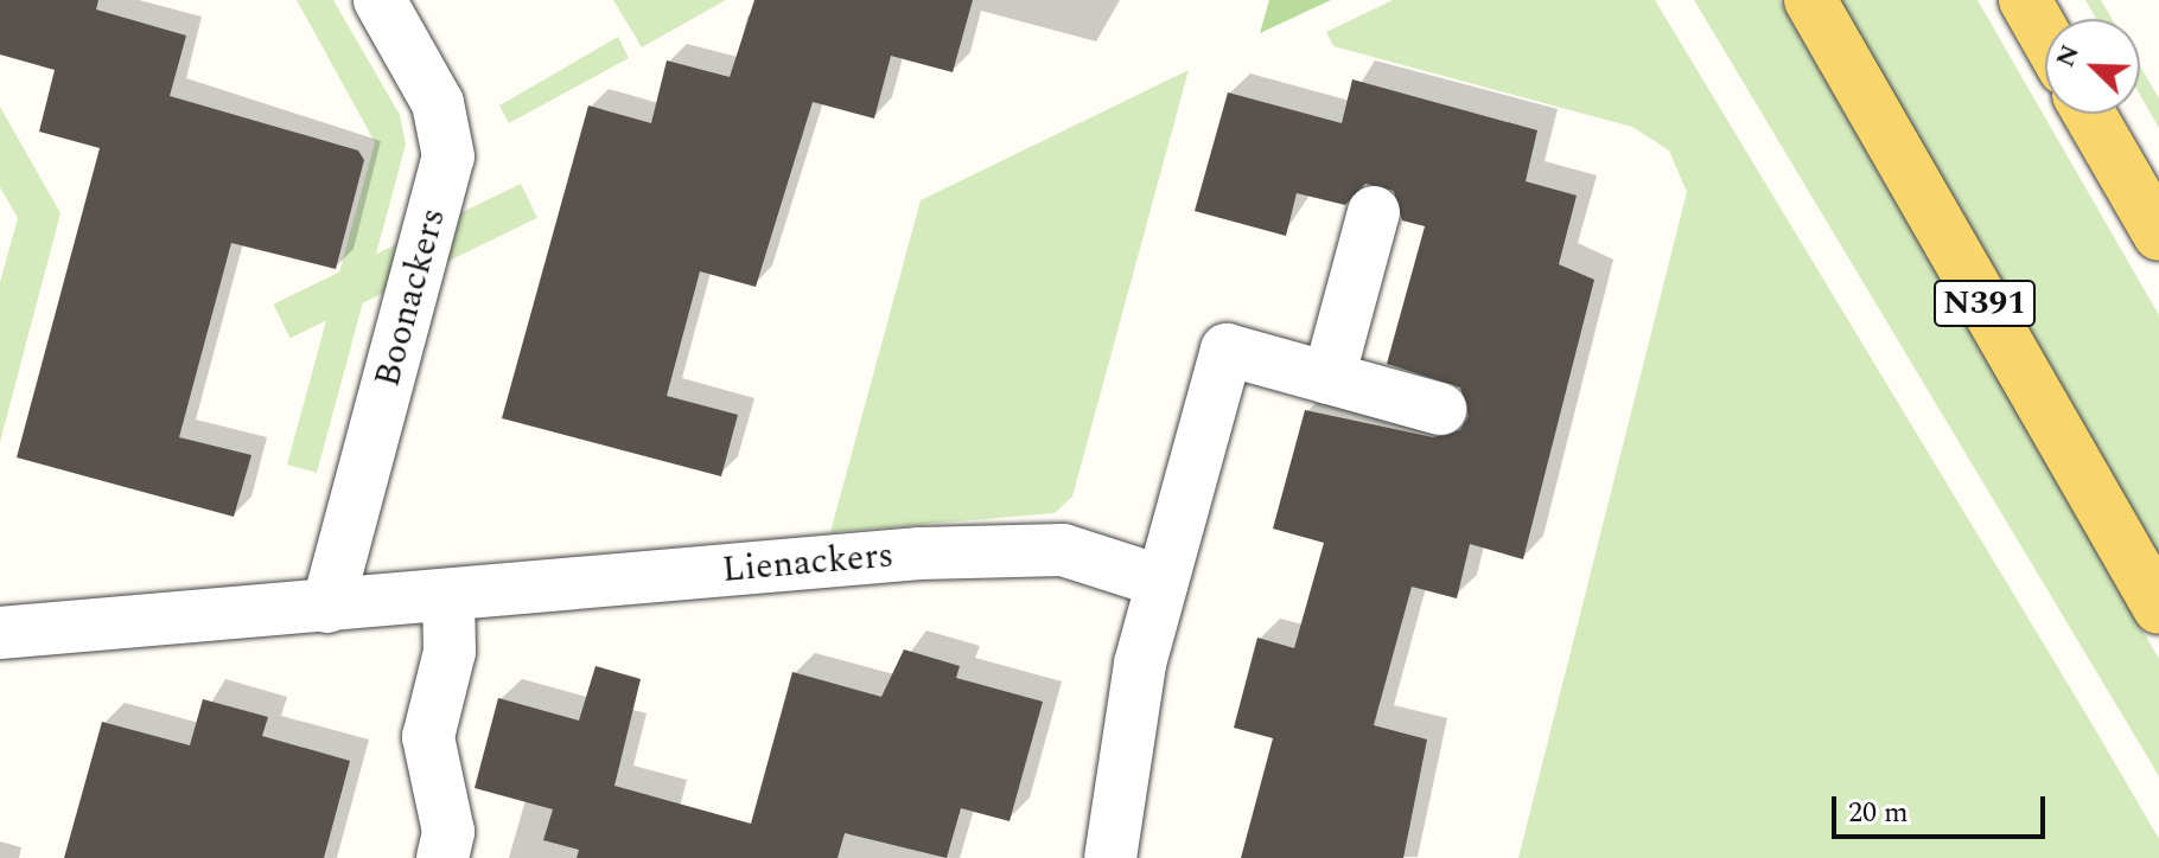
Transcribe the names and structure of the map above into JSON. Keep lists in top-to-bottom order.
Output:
{
  "streets": {
    "main road": ["N391"],
    "street": ["Boonackers", "Lienackers"]
  },
  "crossings": [
    ["Boonackers", "Lienackers"]
  ],
  "scale_bar": "20 m",
  "north": "top left"
}
